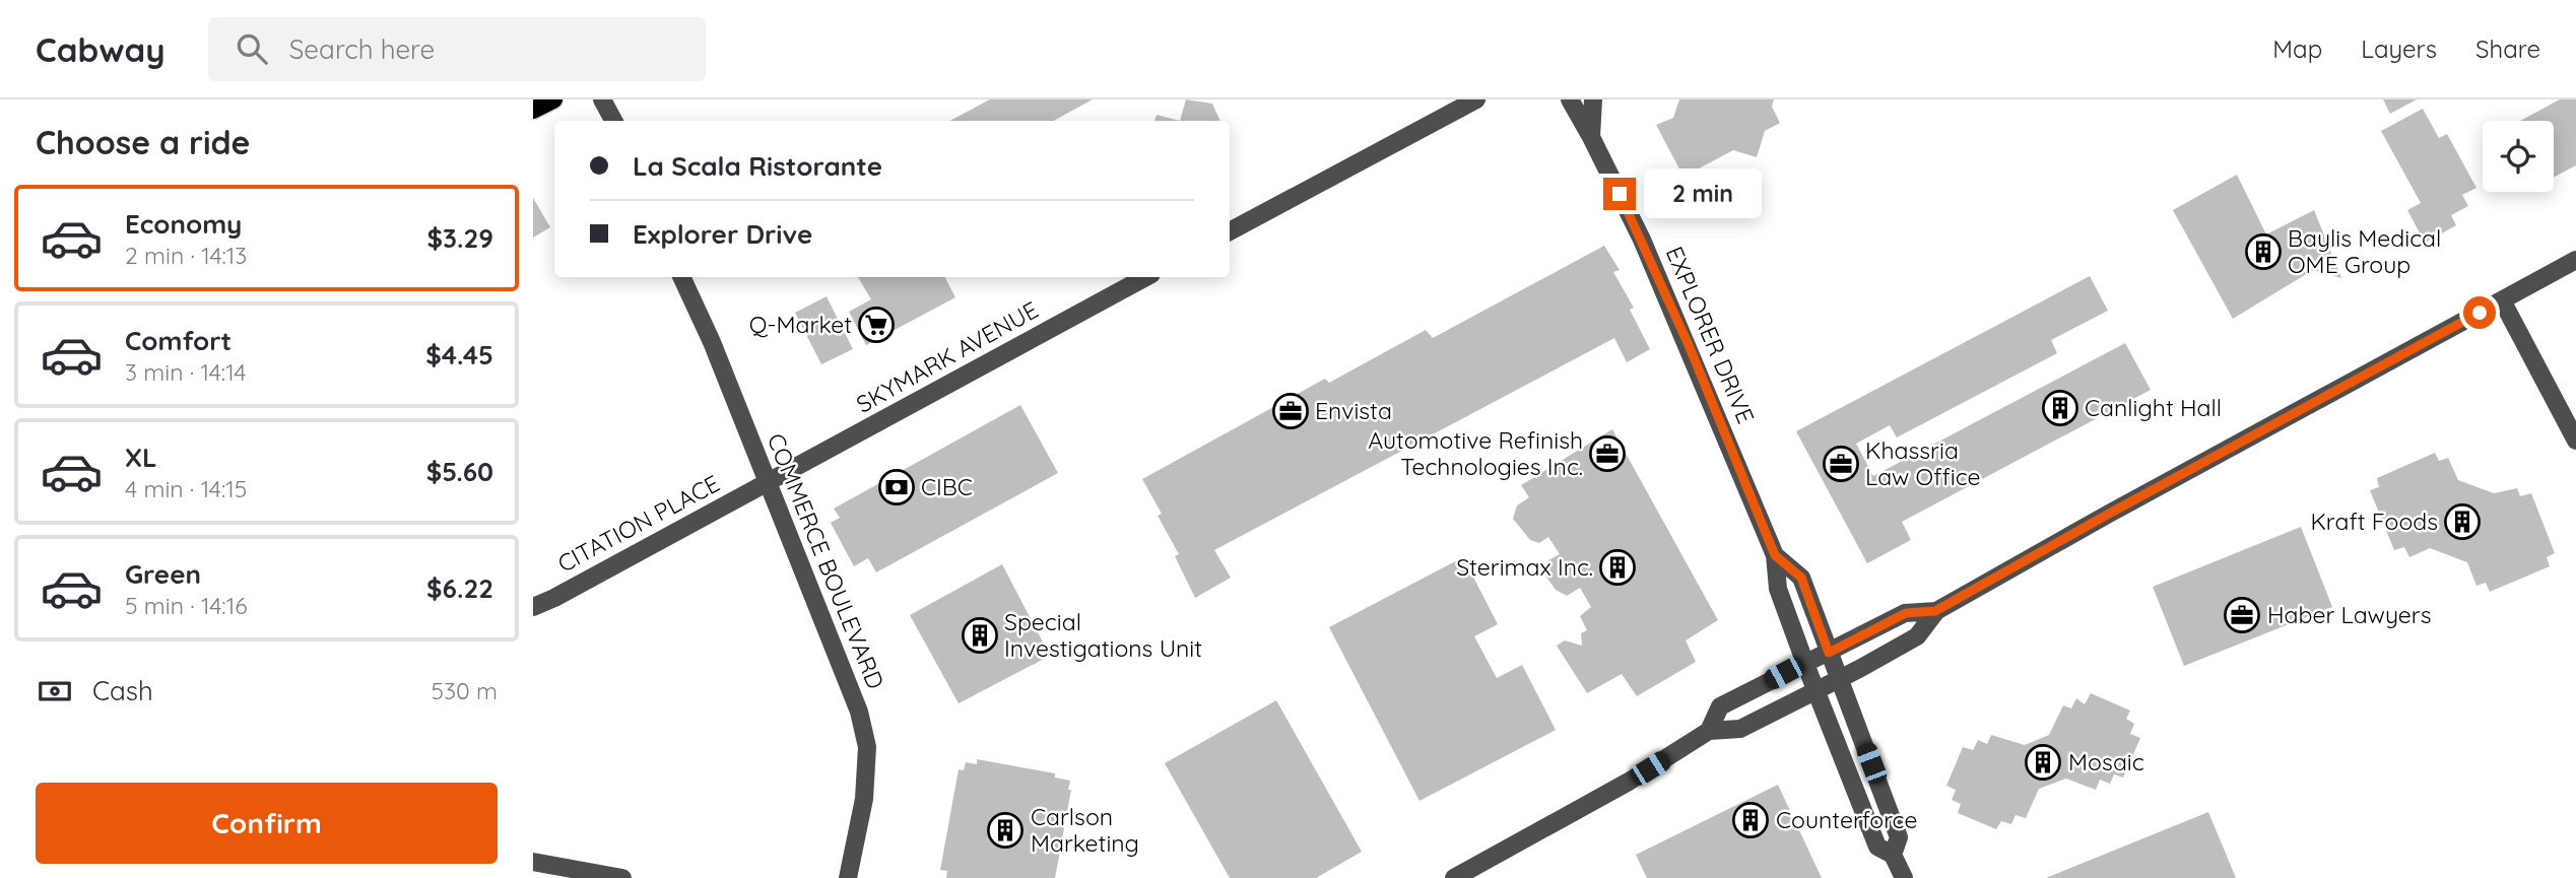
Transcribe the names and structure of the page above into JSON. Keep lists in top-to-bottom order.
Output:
{
  "streets": {
    "street": [
      "EXPLORER DRIVE",
      "SKYMARK AVENUE",
      "CITATION PLACE",
      "COMMERCE BOULEVARD"
    ]
  },
  "crossings": [
    ["SKYMARK AVENUE", "CITATION PLACE"],
    ["SKYMARK AVENUE", "COMMERCE BOULEVARD"],
    ["CITATION PLACE", "COMMERCE BOULEVARD"]
  ],
  "places": {
    "building": [
      "Baylis Medical OME Group",
      "Canlight Hall",
      "Kraft Foods",
      "Sterimax Inc.",
      "Special Investigations Unit",
      "Mosaic",
      "Counterforce",
      "Carlson Marketing"
    ],
    "supermarket": ["Q-Market"],
    "office": [
      "Envista",
      "Automotive Refinish Technologies Inc.",
      "Khassria Law Office",
      "Haber Lawyers"
    ],
    "bank": ["CIBC"]
  },
  "page": {
    "header": "Cabway",
    "search": "Search here",
    "nav": ["Map", "Layers", "Share"],
    "heading": "Choose a ride",
    "banner": ["La Scala Ristorante", "Explorer Drive"],
    "bubble": "2 min",
    "list": [
      {
        "name": "Economy",
        "note": "2 min · 14:13",
        "value": "$3.29"
      },
      {
        "name": "Comfort",
        "note": "3 min · 14:14",
        "value": "$4.45"
      },
      {
        "name": "XL",
        "note": "4 min · 14:15",
        "value": "$5.60"
      },
      {
        "name": "Green",
        "note": "5 min · 14:16",
        "value": "$6.22"
      }
    ],
    "pay": ["Cash", "530 m"],
    "buttons": "Confirm"
  }
}
